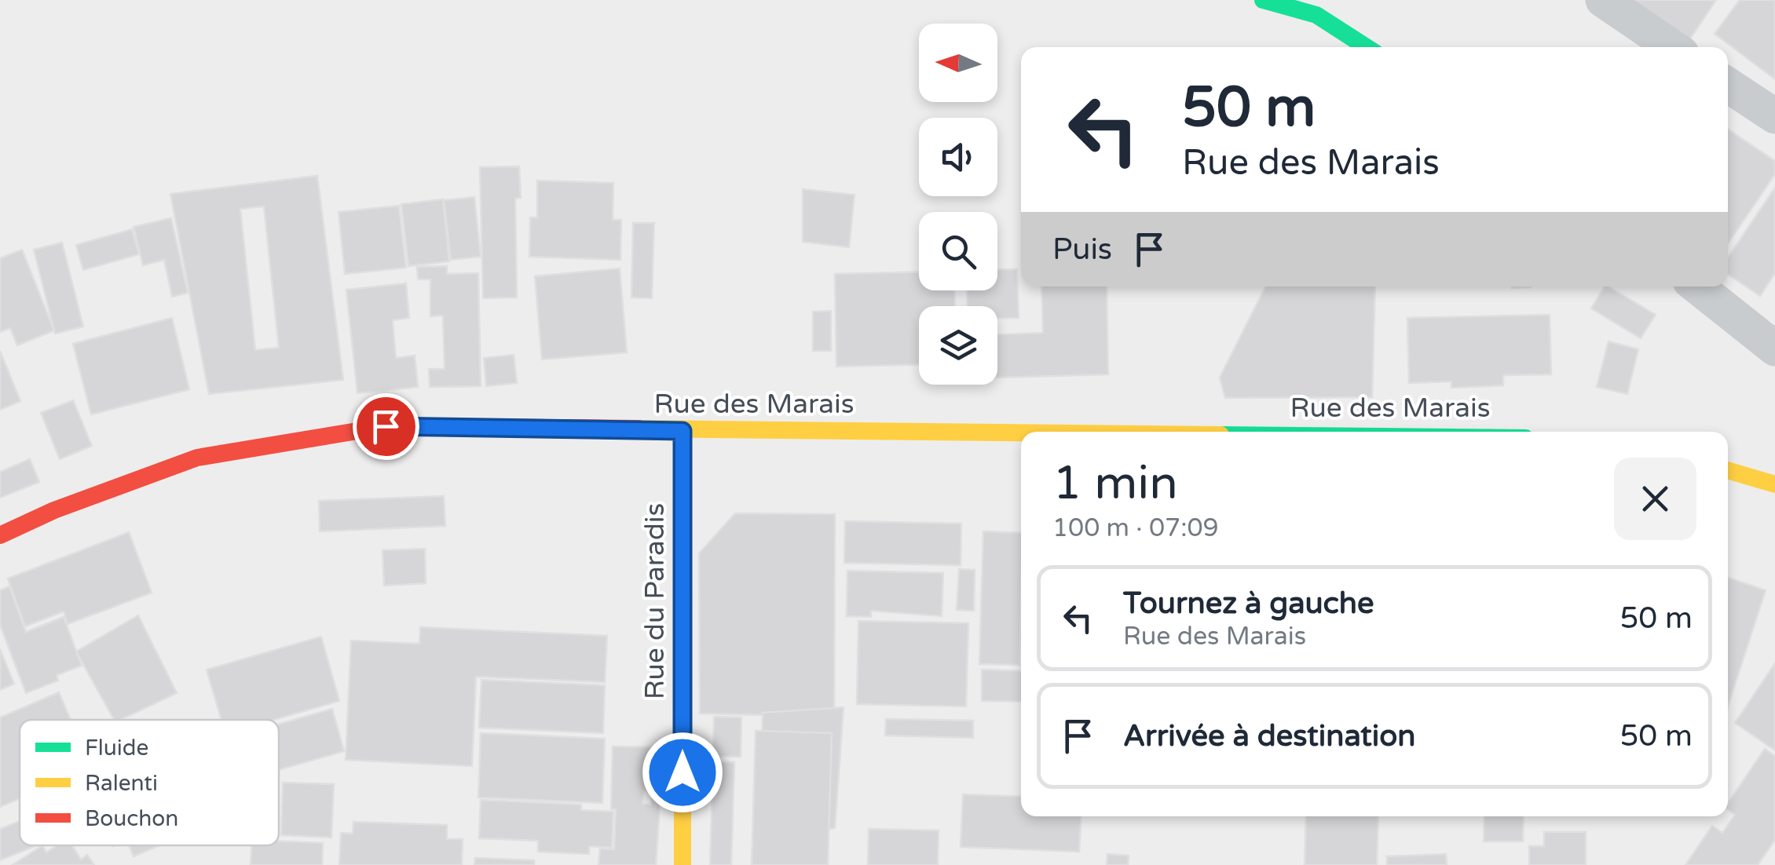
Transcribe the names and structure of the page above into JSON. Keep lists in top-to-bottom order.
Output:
{
  "streets": {
    "street": ["Rue des Marais", "Rue du Paradis"]
  },
  "crossings": [
    ["Rue des Marais", "Rue du Paradis"]
  ],
  "legend": ["Fluide", "Ralenti", "Bouchon"],
  "north": "left",
  "page": {
    "turn": ["50 m", "Rue des Marais"],
    "then": "Puis",
    "heading": ["1 min", "100 m · 07:09"],
    "list": [
      {
        "name": "Tournez à gauche",
        "note": "Rue des Marais",
        "value": "50 m"
      },
      {
        "name": "Arrivée à destination",
        "value": "50 m"
      }
    ]
  }
}
